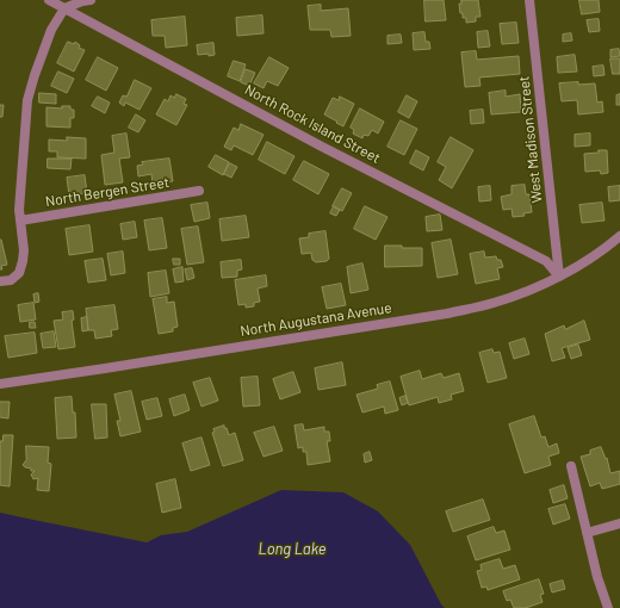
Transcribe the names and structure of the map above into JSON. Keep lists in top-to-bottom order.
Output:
{
  "streets": {
    "street": [
      "North Rock Island Street",
      "West Madison Street",
      "North Bergen Street",
      "North Augustana Avenue"
    ]
  },
  "crossings": [
    ["North Rock Island Street", "West Madison Street"],
    ["North Rock Island Street", "North Augustana Avenue"],
    ["West Madison Street", "North Augustana Avenue"]
  ],
  "water": ["Long Lake"]
}
